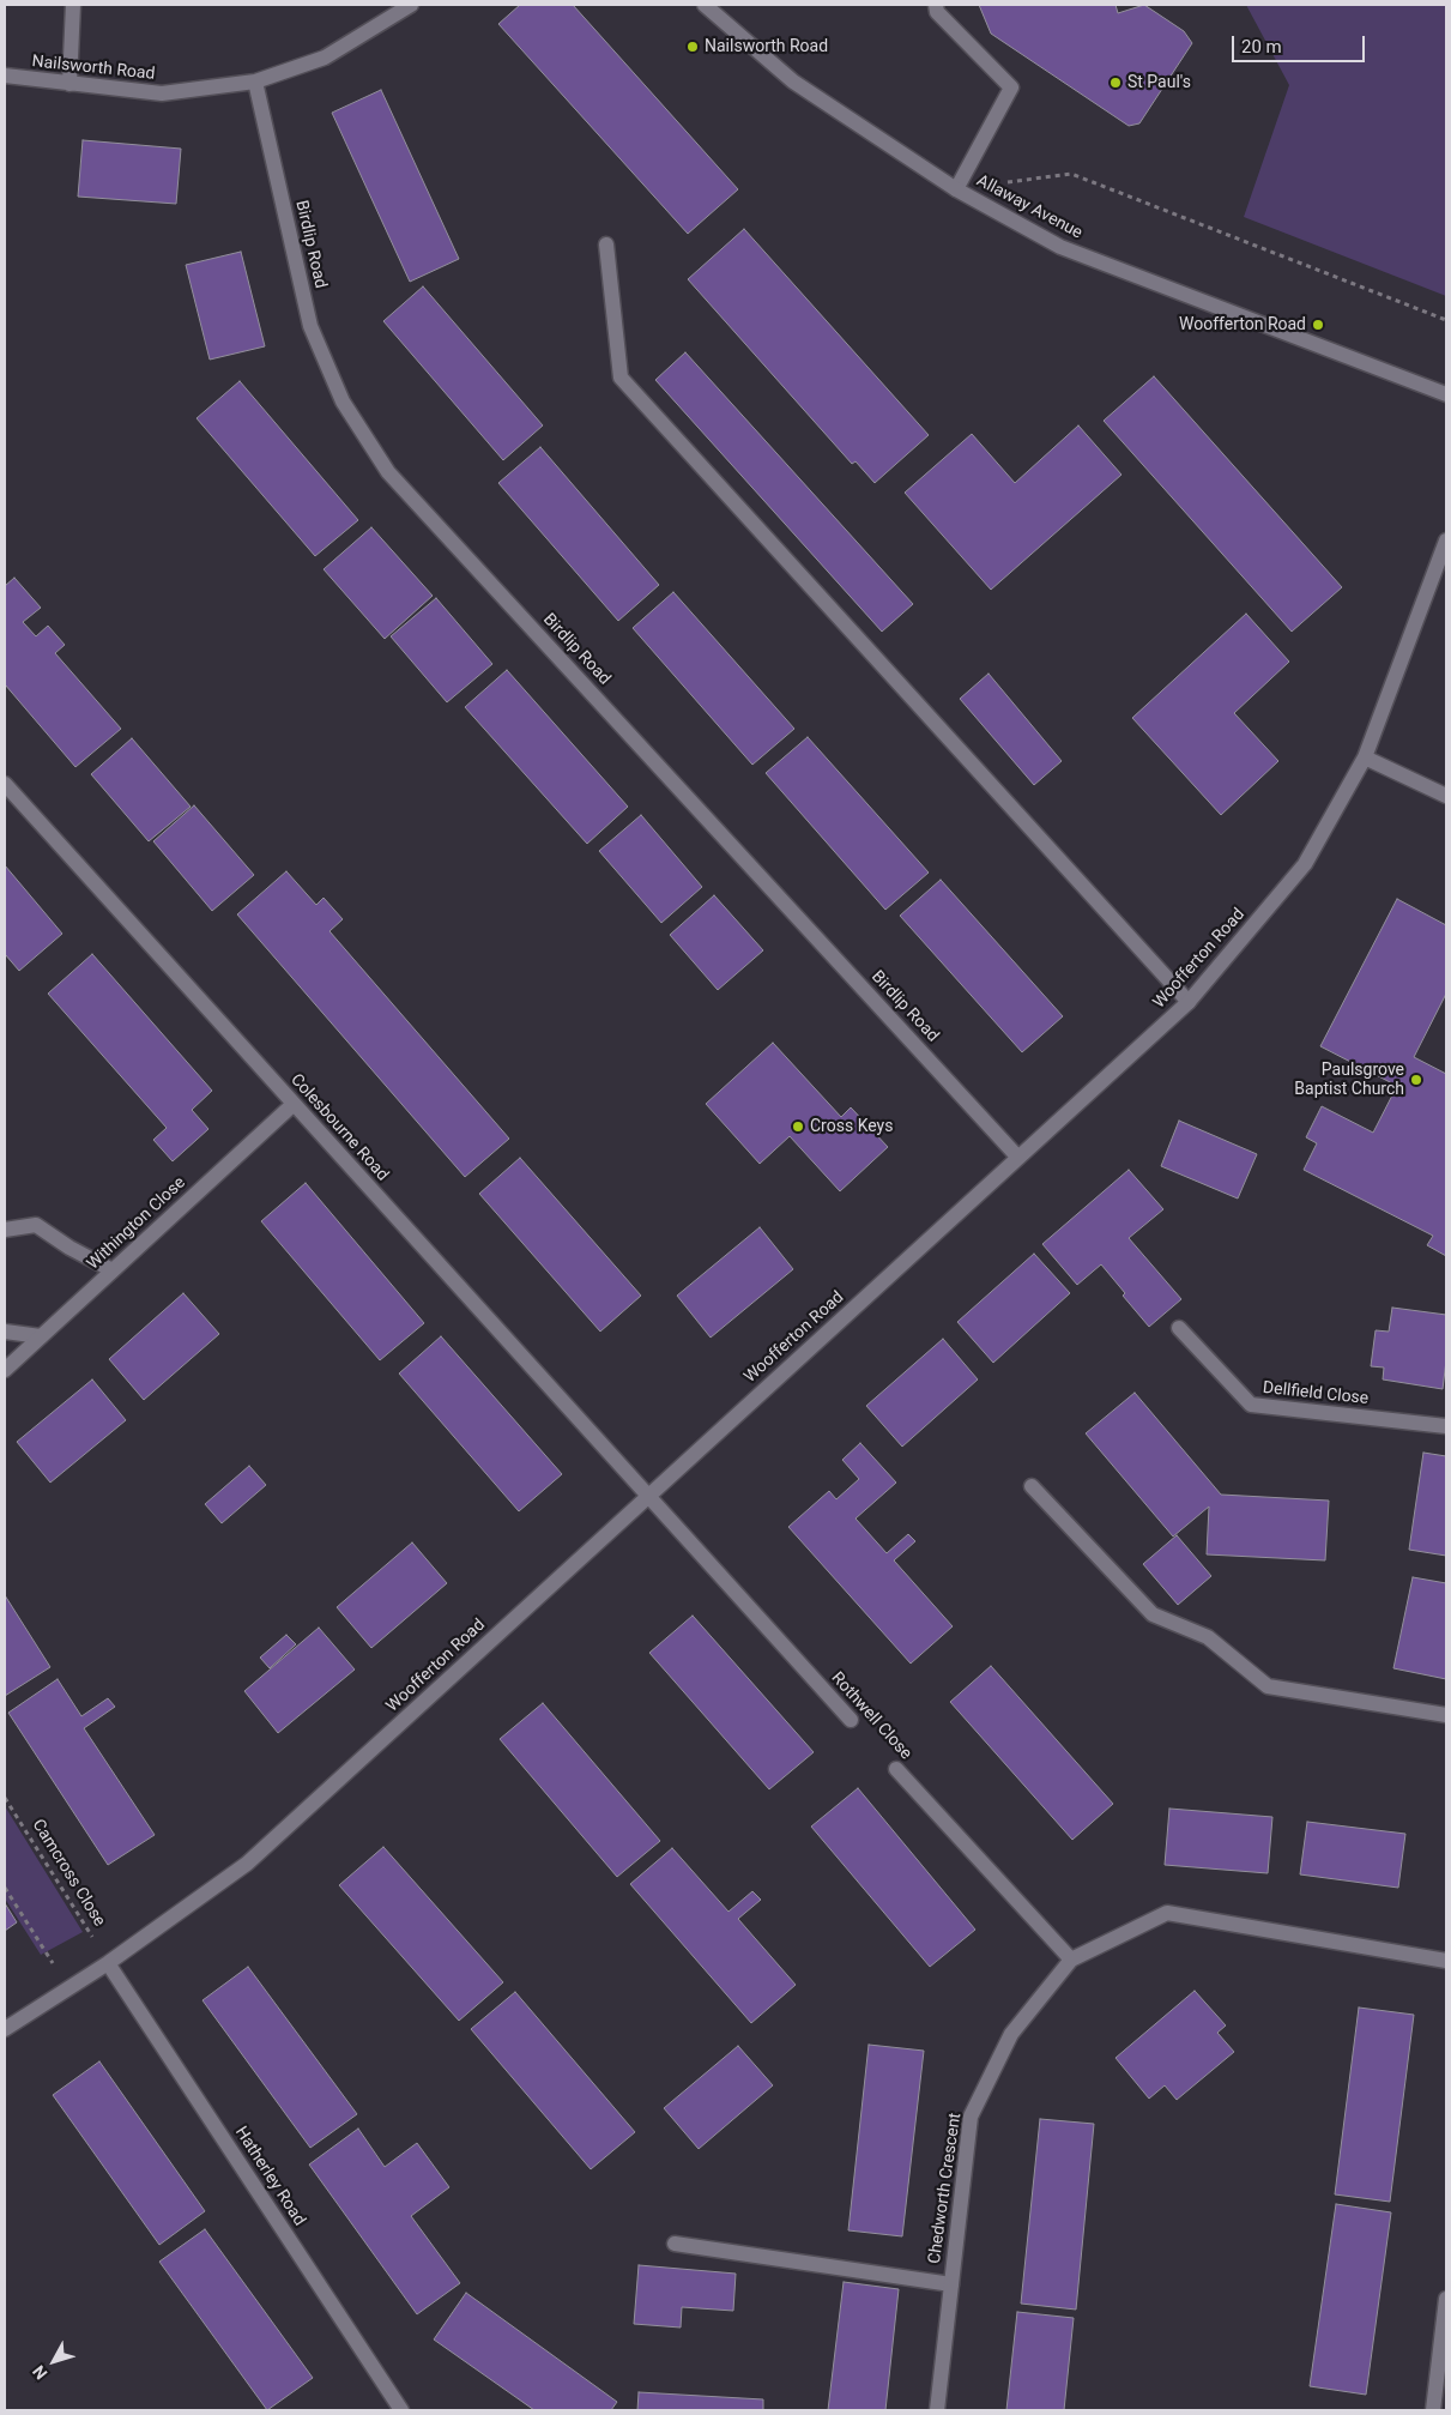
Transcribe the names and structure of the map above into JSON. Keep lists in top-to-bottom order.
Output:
{
  "streets": {
    "street": [
      "Nailsworth Road",
      "Allaway Avenue",
      "Birdlip Road",
      "Woofferton Road",
      "Colesbourne Road",
      "Withington Close",
      "Dellfield Close",
      "Rothwell Close",
      "Hatherley Road",
      "Chedworth Crescent"
    ],
    "path": ["Camcross Close"]
  },
  "crossings": [
    ["Nailsworth Road", "Birdlip Road"],
    ["Birdlip Road", "Woofferton Road"],
    ["Woofferton Road", "Colesbourne Road"],
    ["Woofferton Road", "Rothwell Close"],
    ["Woofferton Road", "Camcross Close"],
    ["Woofferton Road", "Hatherley Road"],
    ["Colesbourne Road", "Withington Close"],
    ["Colesbourne Road", "Rothwell Close"],
    ["Rothwell Close", "Chedworth Crescent"],
    ["Camcross Close", "Hatherley Road"]
  ],
  "places": [
    "Nailsworth Road",
    "St Paul's",
    "Woofferton Road",
    "Paulsgrove Baptist Church",
    "Cross Keys"
  ],
  "scale_bar": "20 m",
  "north": "bottom left"
}
